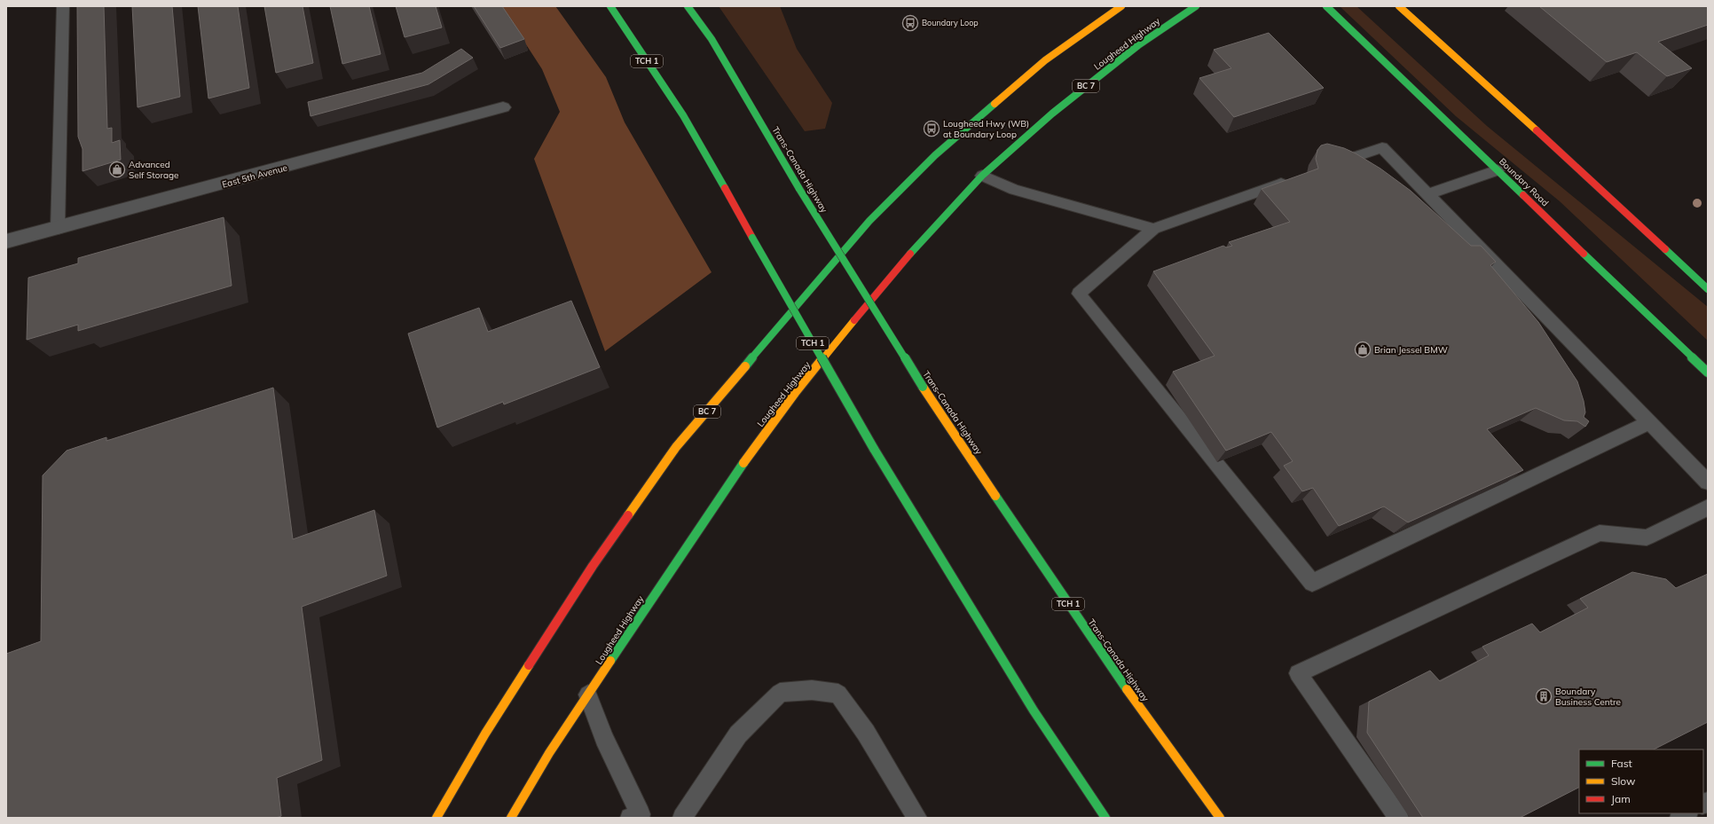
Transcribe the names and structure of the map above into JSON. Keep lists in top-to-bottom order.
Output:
{
  "streets": {
    "main road": [
      "Lougheed Highway",
      "TCH 1",
      "BC 7",
      "Trans-Canada Highway",
      "Boundary Road"
    ],
    "street": ["East 5th Avenue"]
  },
  "places": {
    "bus stop": ["Boundary Loop", "Lougheed Hwy (WB) at Boundary Loop"],
    "shop": ["Advanced Self Storage", "Brian Jessel BMW"],
    "building": ["Boundary Business Centre"]
  },
  "legend": ["Fast", "Slow", "Jam"]
}
